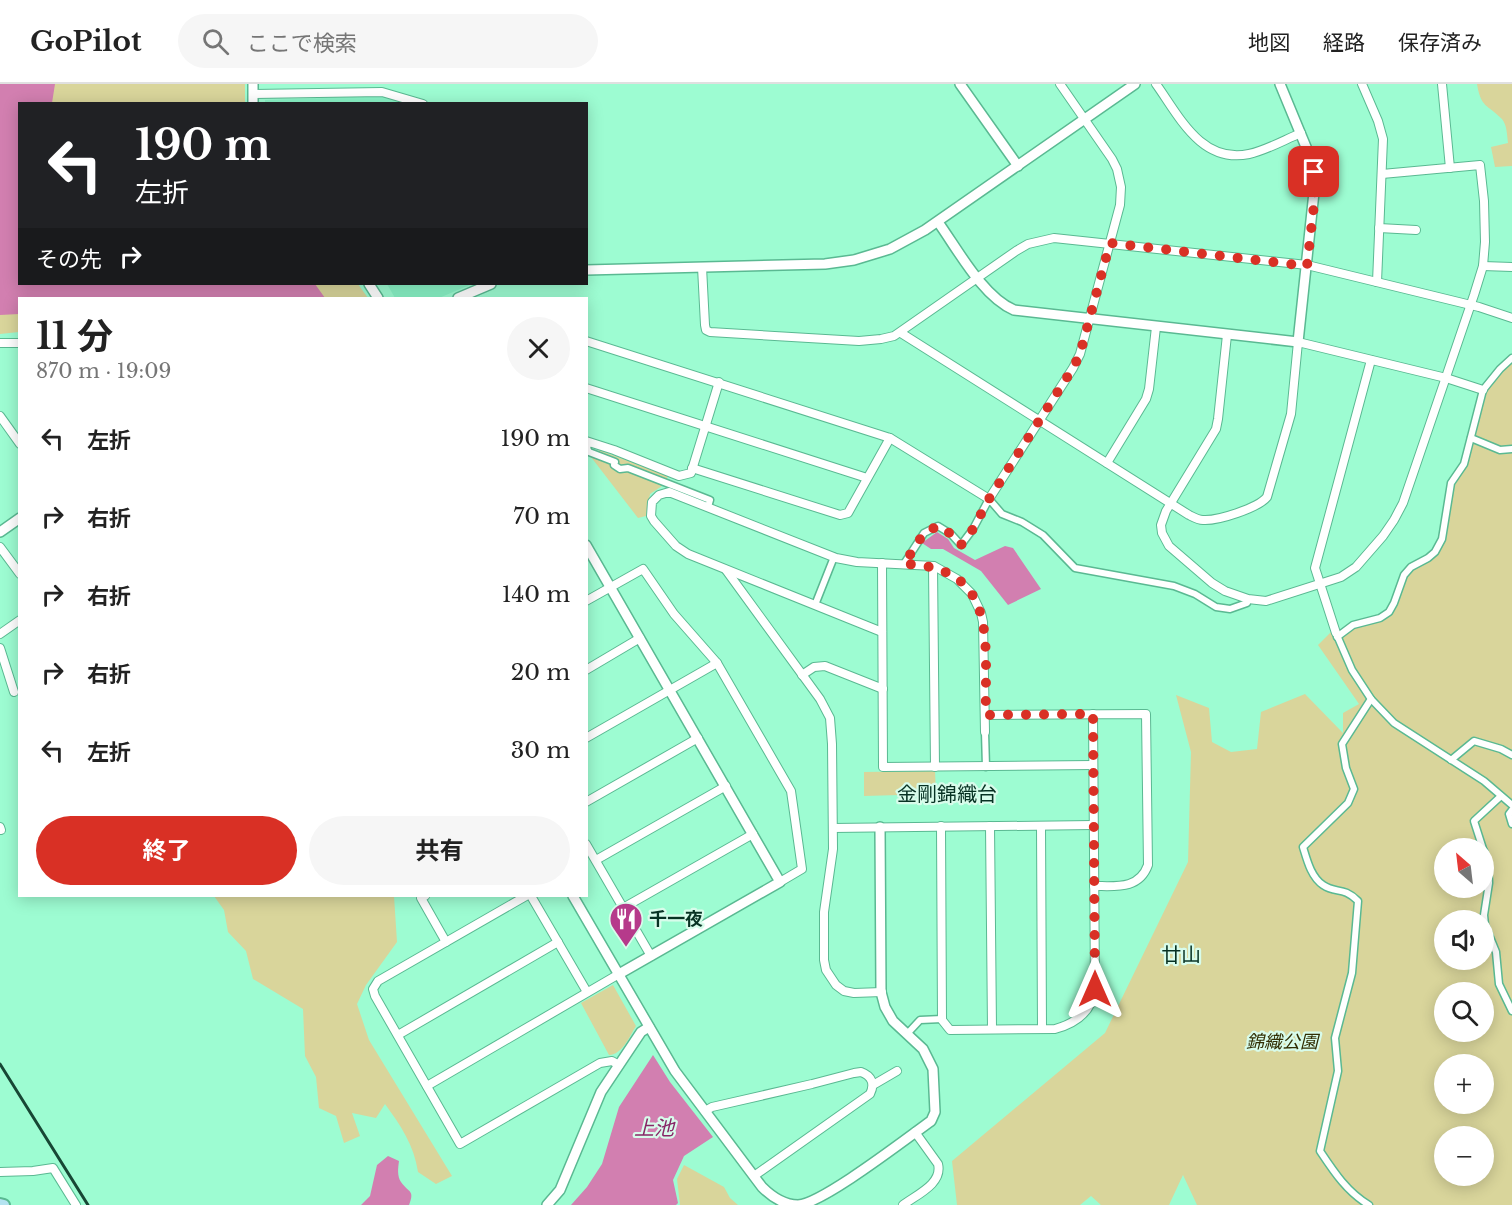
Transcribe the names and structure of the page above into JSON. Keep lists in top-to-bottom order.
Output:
{
  "districts": ["金剛錦織台", "廿山"],
  "water": ["上池"],
  "parks": ["錦織公園"],
  "places": {
    "restaurant": ["千一夜"]
  },
  "north": "top left",
  "page": {
    "header": "GoPilot",
    "search": "ここで検索",
    "nav": ["地図", "経路", "保存済み"],
    "turn": ["190 m", "左折"],
    "then": "その先",
    "heading": ["11 分", "870 m · 19:09"],
    "list": [
      {
        "name": "左折",
        "value": "190 m"
      },
      {
        "name": "右折",
        "value": "70 m"
      },
      {
        "name": "右折",
        "value": "140 m"
      },
      {
        "name": "右折",
        "value": "20 m"
      },
      {
        "name": "左折",
        "value": "30 m"
      }
    ],
    "buttons": ["終了", "共有"],
    "map_buttons": ["+", "−"]
  }
}
